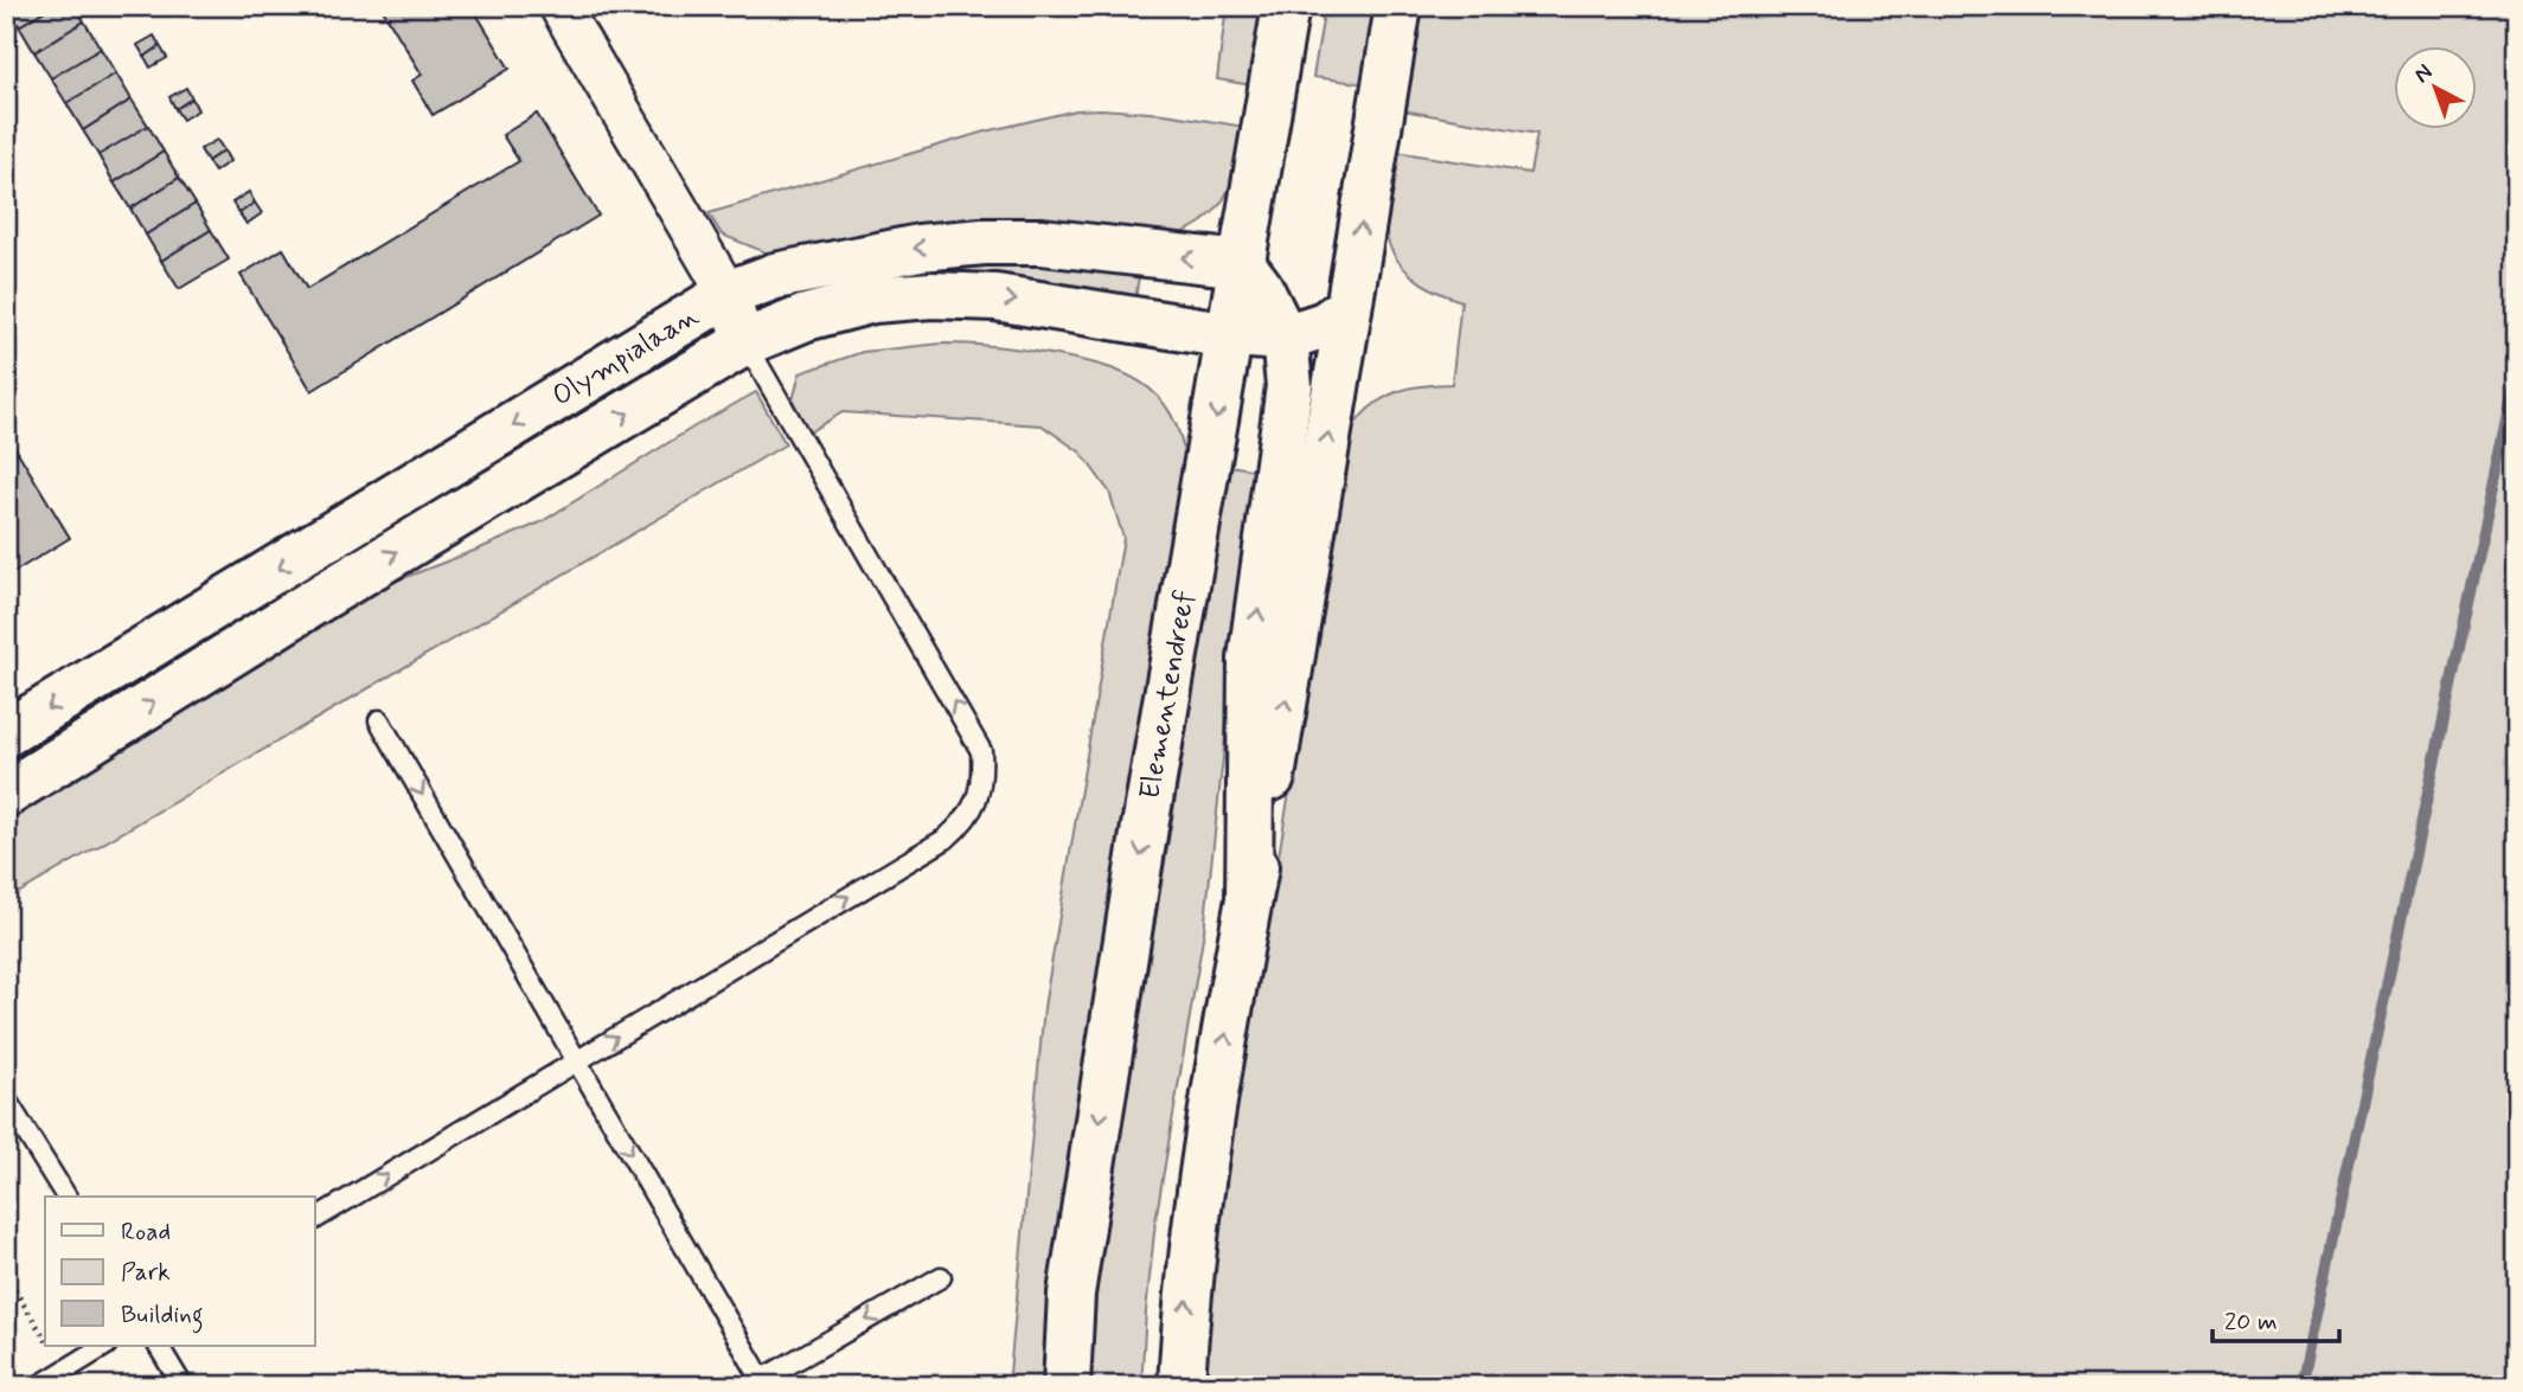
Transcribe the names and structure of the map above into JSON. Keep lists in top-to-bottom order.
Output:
{
  "streets": {
    "main road": ["Olympialaan", "Elementendreef"]
  },
  "crossings": [
    ["Olympialaan", "Elementendreef"]
  ],
  "legend": ["Road", "Park", "Building"],
  "scale_bar": "20 m",
  "north": "top left"
}
